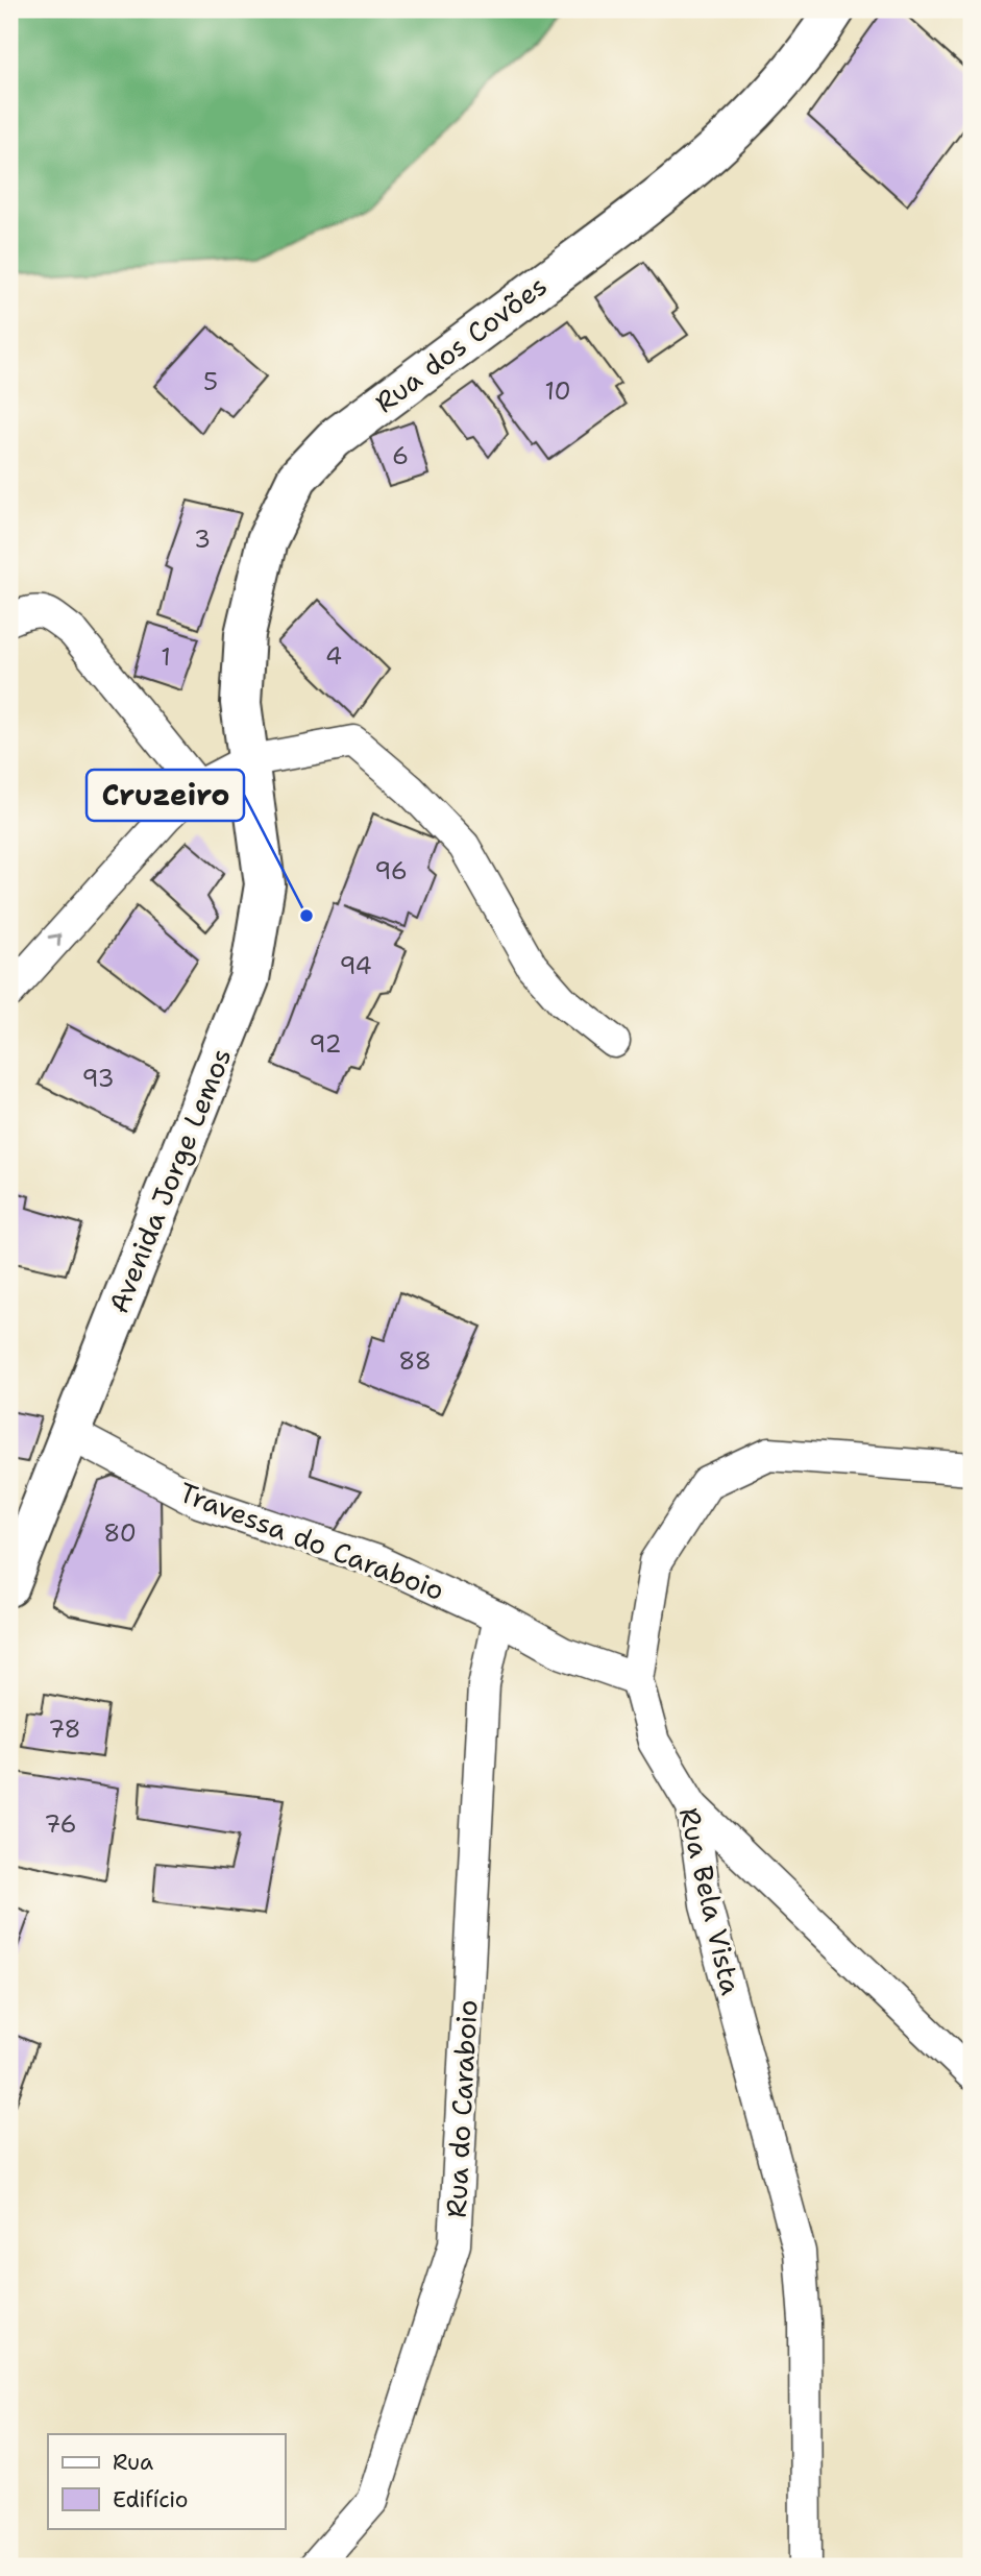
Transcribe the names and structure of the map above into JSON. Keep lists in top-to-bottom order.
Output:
{
  "streets": {
    "street": [
      "Rua dos Covões",
      "Avenida Jorge Lemos",
      "Travessa do Caraboio",
      "Rua Bela Vista",
      "Rua do Caraboio"
    ]
  },
  "crossings": [
    ["Rua dos Covões", "Avenida Jorge Lemos"],
    ["Avenida Jorge Lemos", "Travessa do Caraboio"],
    ["Travessa do Caraboio", "Rua Bela Vista"],
    ["Travessa do Caraboio", "Rua do Caraboio"]
  ],
  "places": ["Cruzeiro"],
  "house_numbers": [
    "5",
    "10",
    "6",
    "3",
    "4",
    "1",
    "96",
    "94",
    "92",
    "93",
    "88",
    "80",
    "78",
    "76"
  ],
  "legend": ["Rua", "Edifício"]
}
